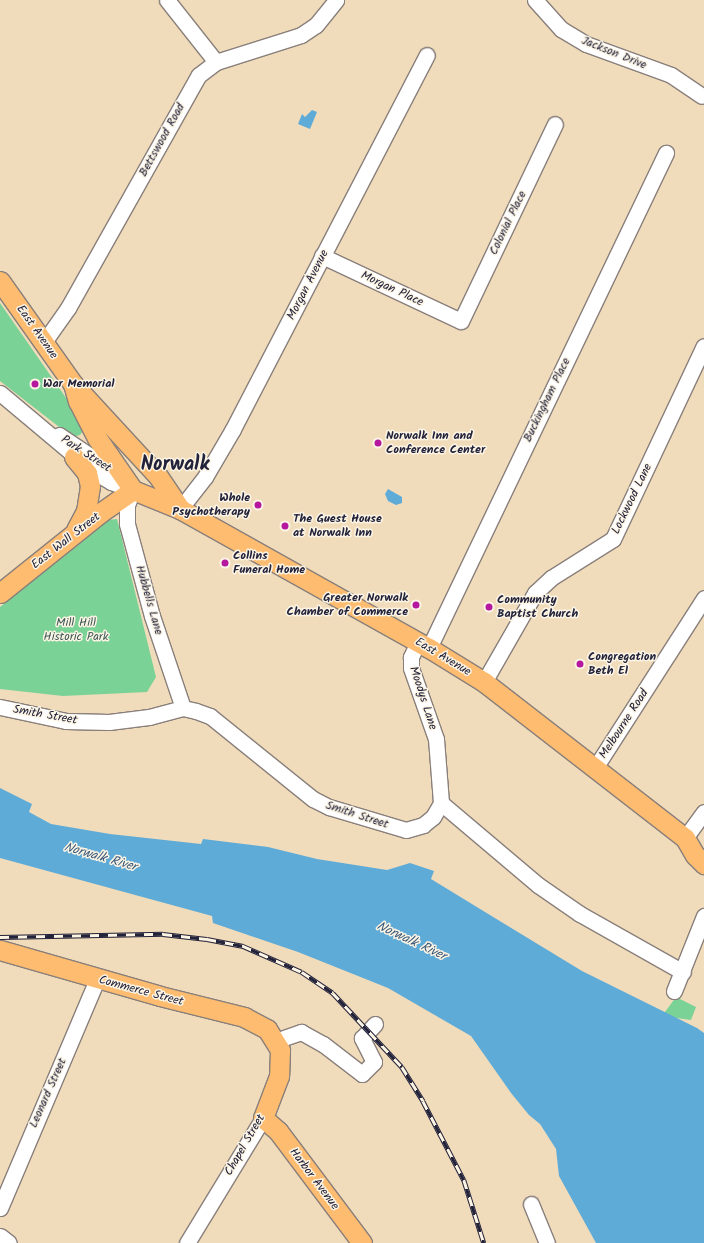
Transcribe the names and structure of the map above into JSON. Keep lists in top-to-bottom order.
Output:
{
  "streets": {
    "main road": [
      "East Avenue",
      "East Wall Street",
      "Commerce Street",
      "Chapel Street",
      "Harbor Avenue"
    ],
    "street": [
      "Jackson Drive",
      "Bettswood Road",
      "Colonial Place",
      "Morgan Avenue",
      "Morgan Place",
      "Buckingham Place",
      "Park Street",
      "Lockwood Lane",
      "Hubbells Lane",
      "Moodys Lane",
      "Smith Street",
      "Melbourne Road",
      "Leonard Street"
    ]
  },
  "crossings": [
    ["Bettswood Road", "East Avenue"],
    ["Colonial Place", "Morgan Place"],
    ["Morgan Avenue", "Morgan Place"],
    ["Morgan Avenue", "East Avenue"],
    ["East Avenue", "Buckingham Place"],
    ["East Avenue", "Park Street"],
    ["East Avenue", "Lockwood Lane"],
    ["East Avenue", "East Wall Street"],
    ["East Avenue", "Hubbells Lane"],
    ["East Avenue", "Moodys Lane"],
    ["East Avenue", "Melbourne Road"],
    ["Buckingham Place", "Moodys Lane"],
    ["Park Street", "East Wall Street"],
    ["Park Street", "Hubbells Lane"],
    ["East Wall Street", "Hubbells Lane"],
    ["Hubbells Lane", "Smith Street"],
    ["Moodys Lane", "Smith Street"],
    ["Commerce Street", "Leonard Street"],
    ["Commerce Street", "Chapel Street"],
    ["Chapel Street", "Harbor Avenue"]
  ],
  "districts": ["Norwalk"],
  "water": ["Norwalk River"],
  "parks": ["Mill Hill Historic Park"],
  "places": [
    "War Memorial",
    "Norwalk Inn and Conference Center",
    "Whole Psychotherapy",
    "The Guest House at Norwalk Inn",
    "Collins Funeral Home",
    "Greater Norwalk Chamber of Commerce",
    "Community Baptist Church",
    "Congregation Beth El"
  ]
}
